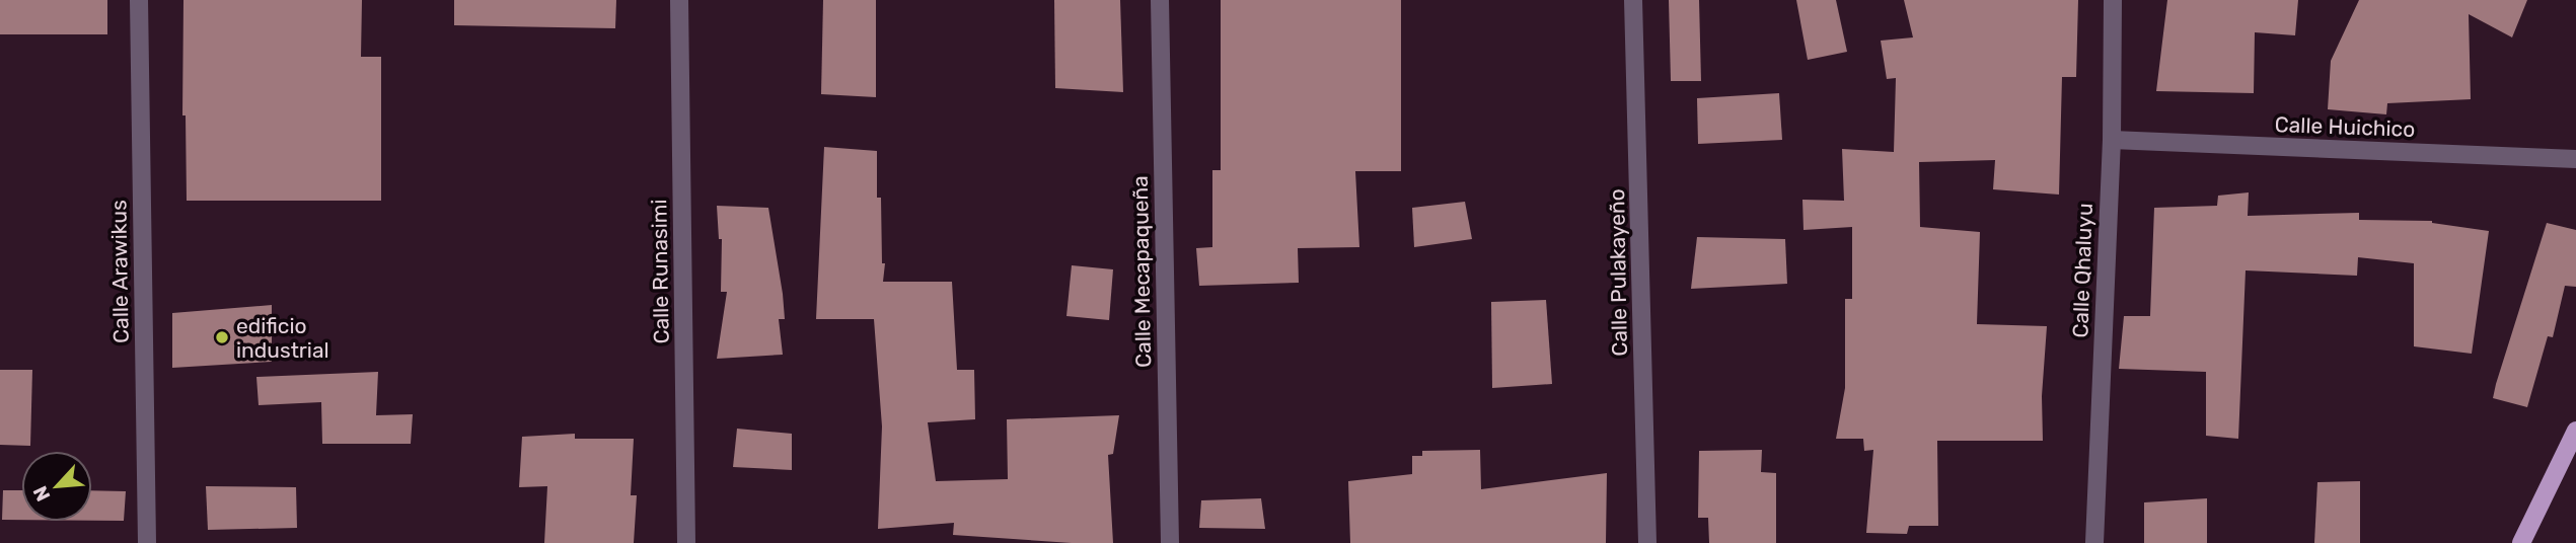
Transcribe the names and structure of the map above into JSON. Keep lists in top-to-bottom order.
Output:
{
  "streets": {
    "street": [
      "Calle Huichico",
      "Calle Qhaluyu",
      "Calle Arawikus",
      "Calle Runasimi",
      "Calle Mecapaqueña",
      "Calle Pulakayeño"
    ]
  },
  "crossings": [
    ["Calle Huichico", "Calle Qhaluyu"]
  ],
  "places": ["edificio industrial"],
  "north": "bottom left"
}
